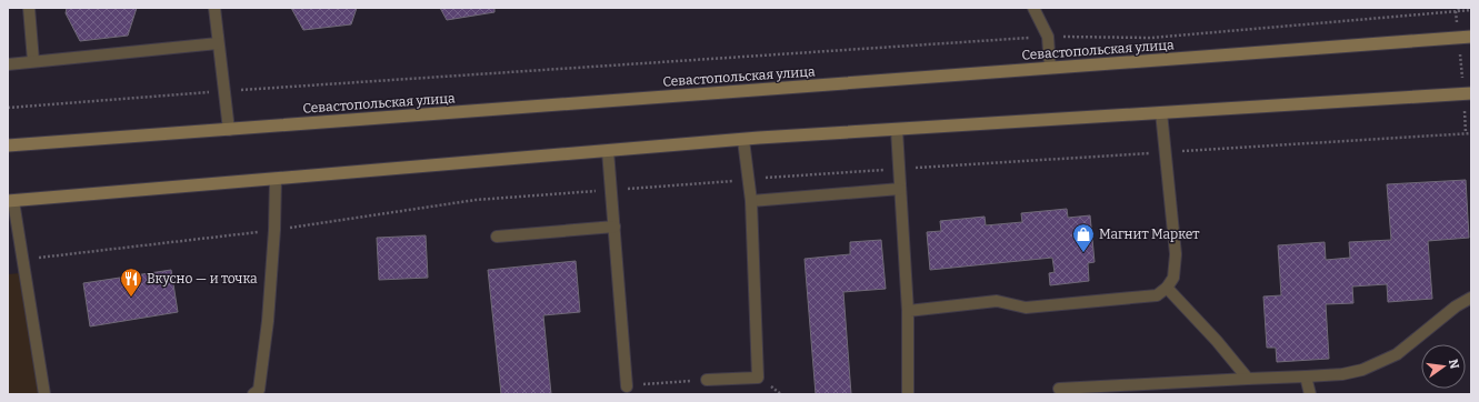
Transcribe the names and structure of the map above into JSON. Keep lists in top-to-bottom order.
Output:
{
  "streets": {
    "main road": ["Севастопольская улица"]
  },
  "places": {
    "shop": ["Магнит Маркет"],
    "restaurant": ["Вкусно — и точка"]
  },
  "north": "right"
}
